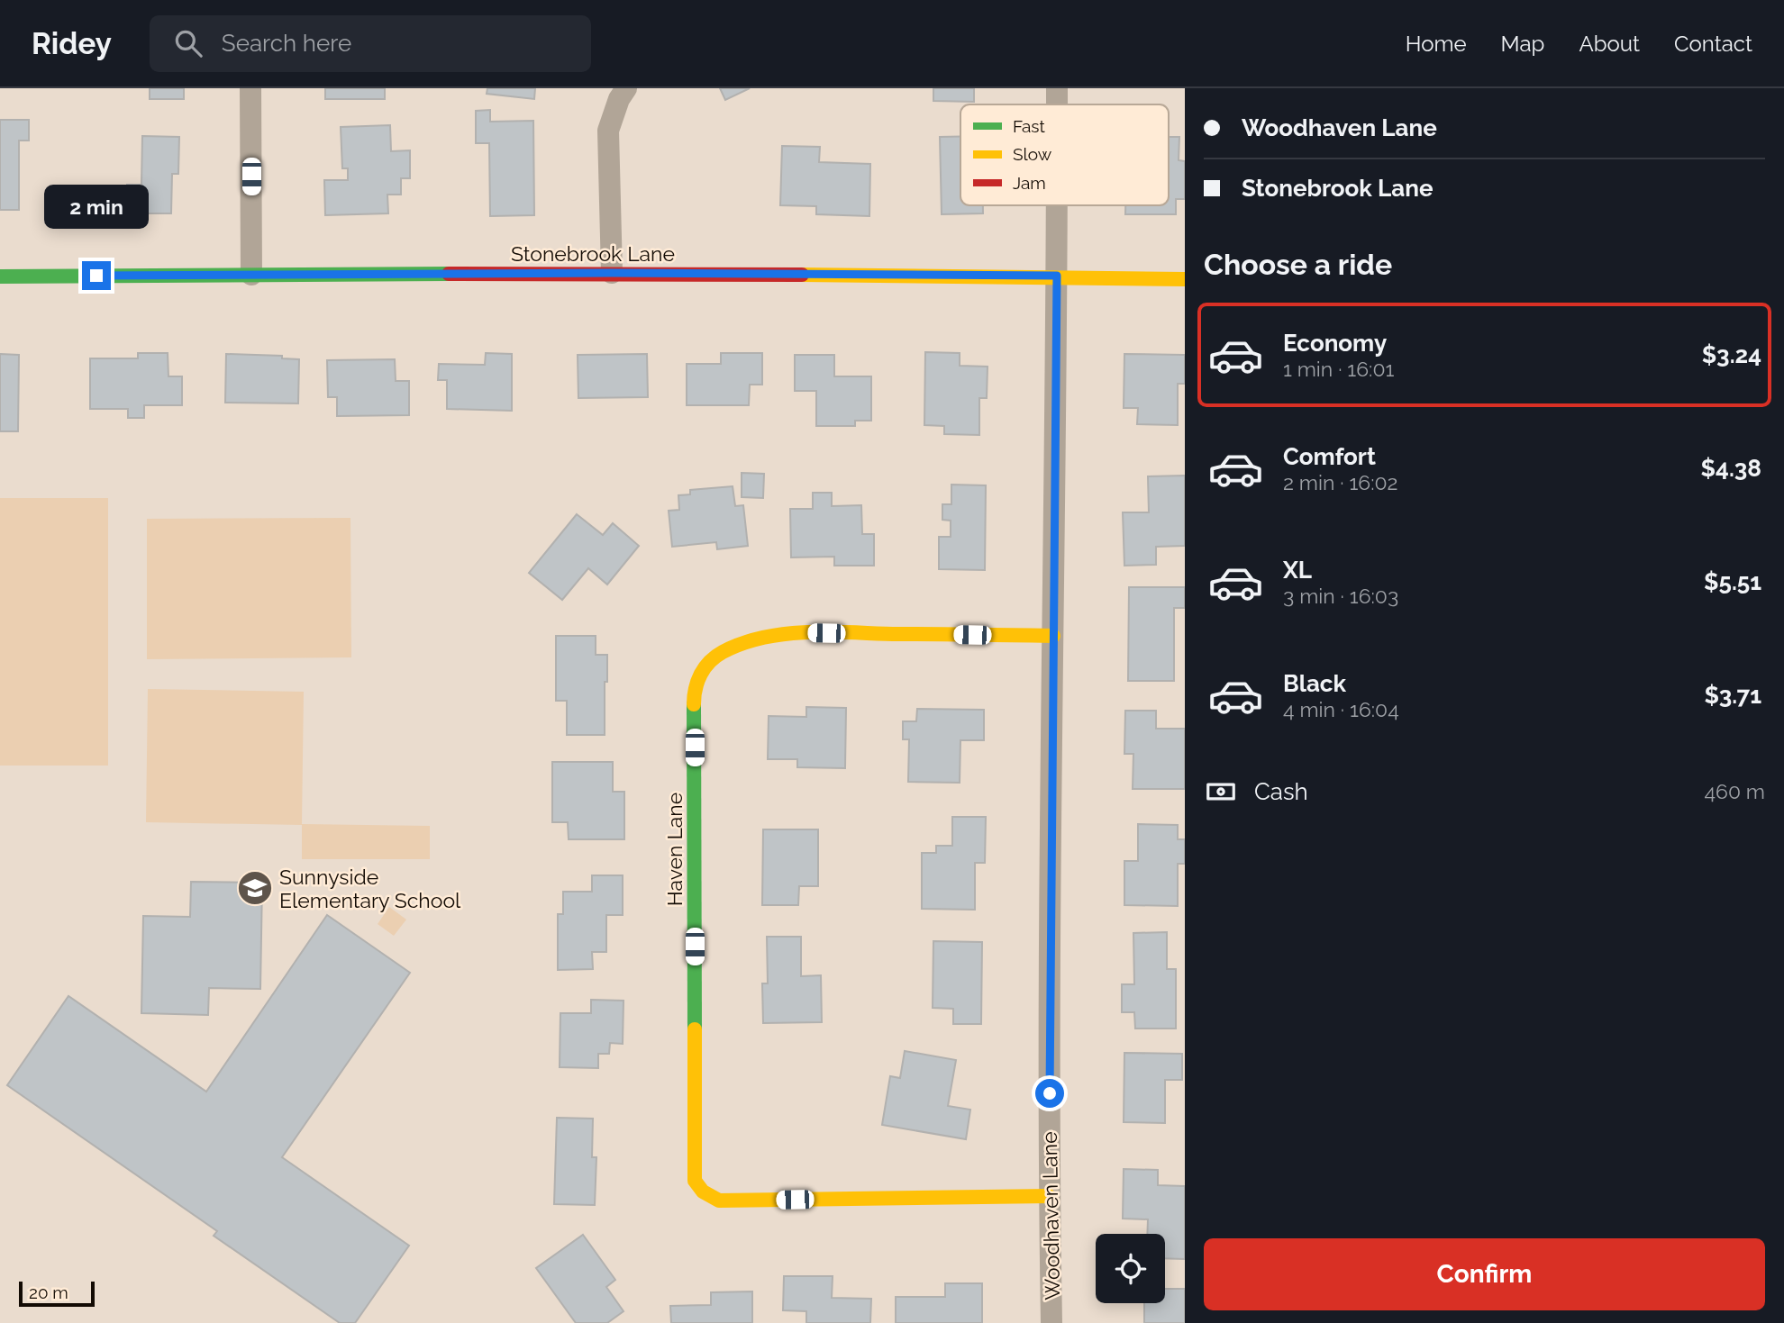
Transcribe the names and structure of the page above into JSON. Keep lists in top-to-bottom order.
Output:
{
  "streets": {
    "street": ["Stonebrook Lane", "Haven Lane", "Woodhaven Lane"]
  },
  "crossings": [
    ["Stonebrook Lane", "Woodhaven Lane"],
    ["Haven Lane", "Woodhaven Lane"]
  ],
  "places": {
    "school or university": ["Sunnyside Elementary School"]
  },
  "legend": ["Fast", "Slow", "Jam"],
  "scale_bar": "20 m",
  "page": {
    "header": "Ridey",
    "search": "Search here",
    "nav": [
      "Home",
      "Map",
      "About",
      "Contact"
    ],
    "banner": ["Woodhaven Lane", "Stonebrook Lane"],
    "bubble": "2 min",
    "heading": "Choose a ride",
    "list": [
      {
        "name": "Economy",
        "note": "1 min · 16:01",
        "value": "$3.24"
      },
      {
        "name": "Comfort",
        "note": "2 min · 16:02",
        "value": "$4.38"
      },
      {
        "name": "XL",
        "note": "3 min · 16:03",
        "value": "$5.51"
      },
      {
        "name": "Black",
        "note": "4 min · 16:04",
        "value": "$3.71"
      }
    ],
    "pay": ["Cash", "460 m"],
    "buttons": "Confirm",
    "scale": "20 m"
  }
}
